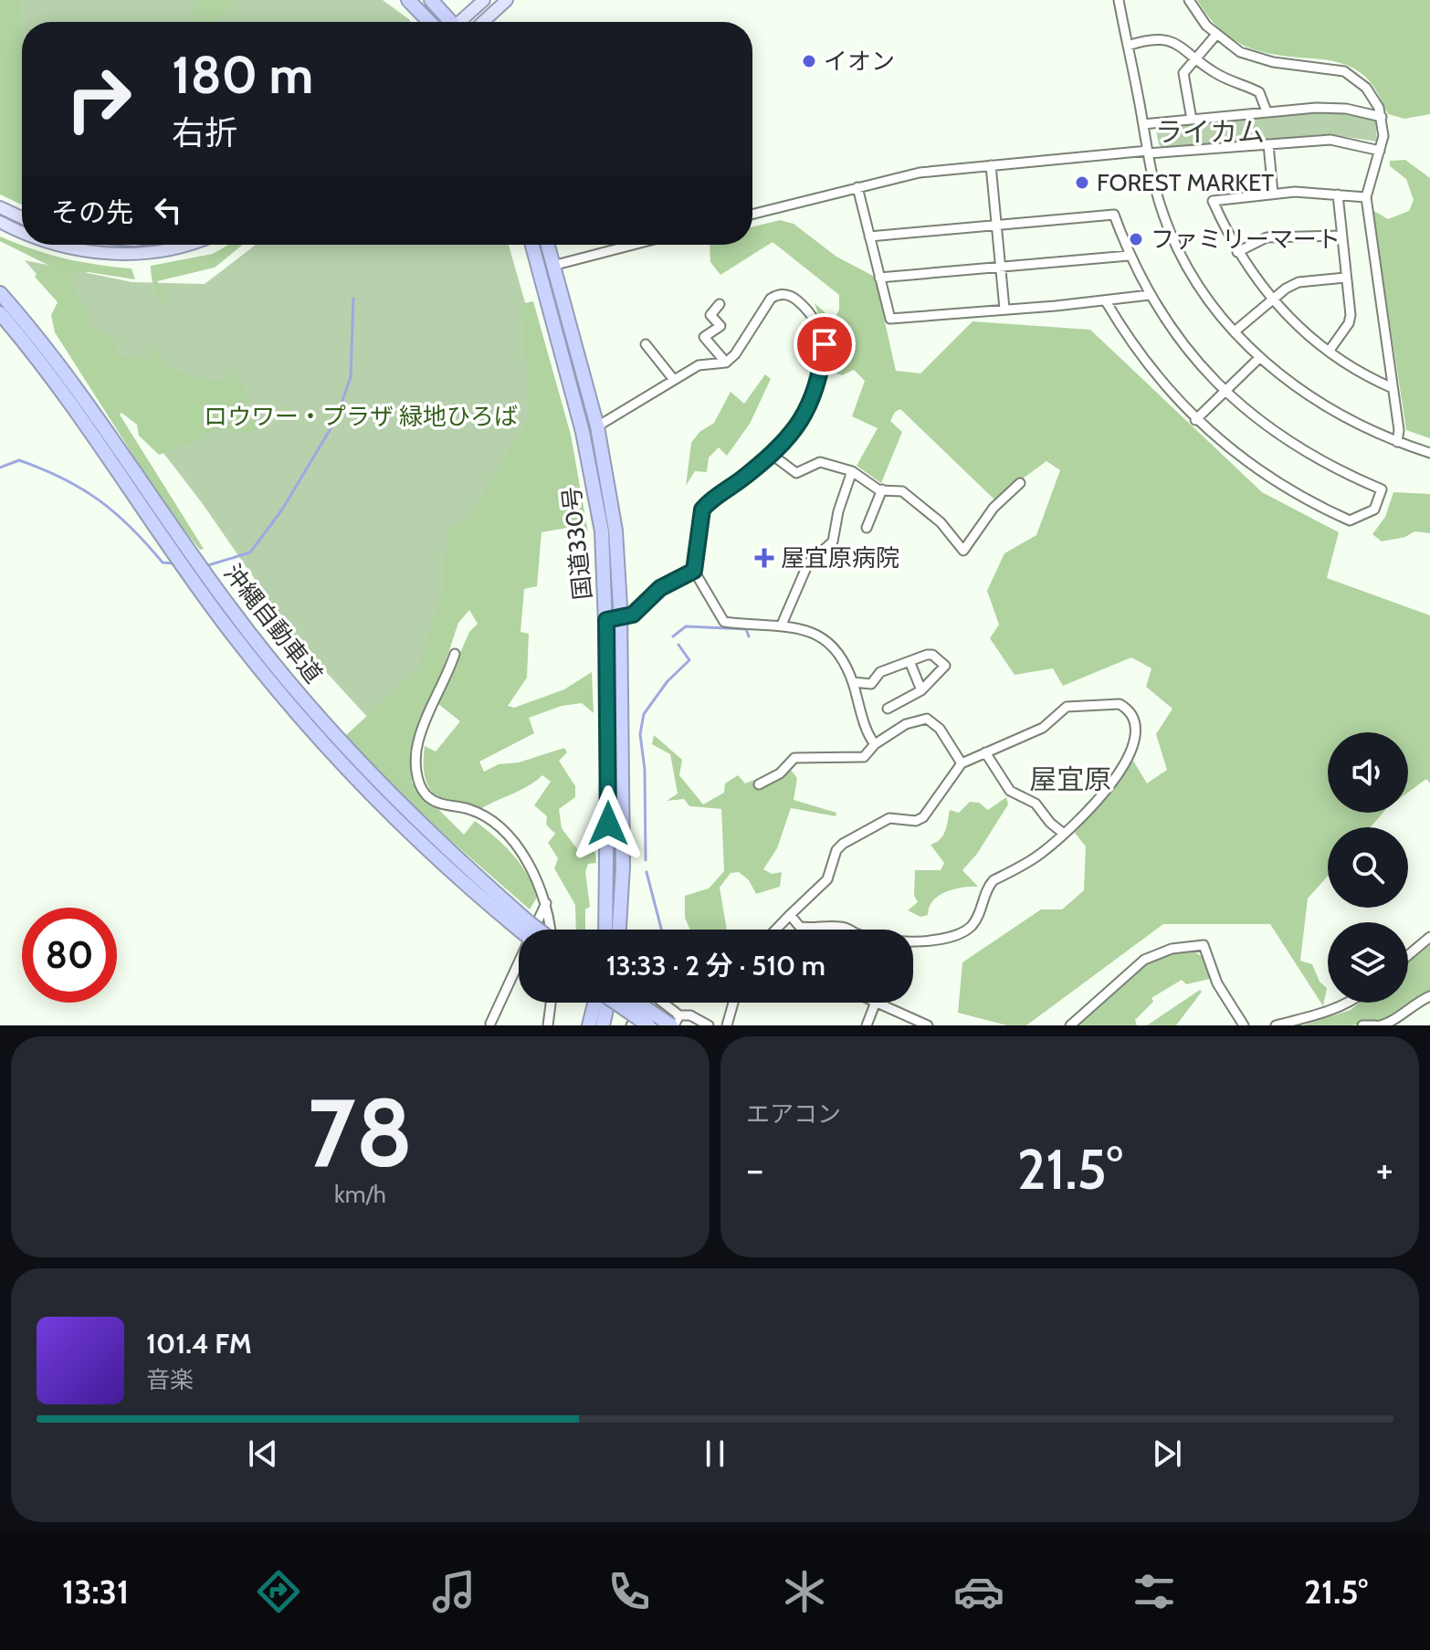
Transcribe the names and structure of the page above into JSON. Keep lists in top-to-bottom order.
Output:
{
  "streets": {
    "highway": ["国道330号", "沖縄自動車道"]
  },
  "districts": ["ライカム", "屋宜原"],
  "parks": ["ロウワー・プラザ 緑地ひろば"],
  "places": {
    "other": ["イオン", "FOREST MARKET", "ファミリーマート"],
    "health": ["屋宜原病院"]
  },
  "page": {
    "turn": ["180 m", "右折"],
    "then": "その先",
    "limit": "80",
    "trip": "13:33 · 2 分 · 510 m",
    "tile": [
      ["78", "km/h"],
      "エアコン"
    ],
    "heat": ["−", "21.5°", "+"],
    "song": ["101.4 FM", "音楽"],
    "tabs": ["13:31", "21.5°"]
  }
}
